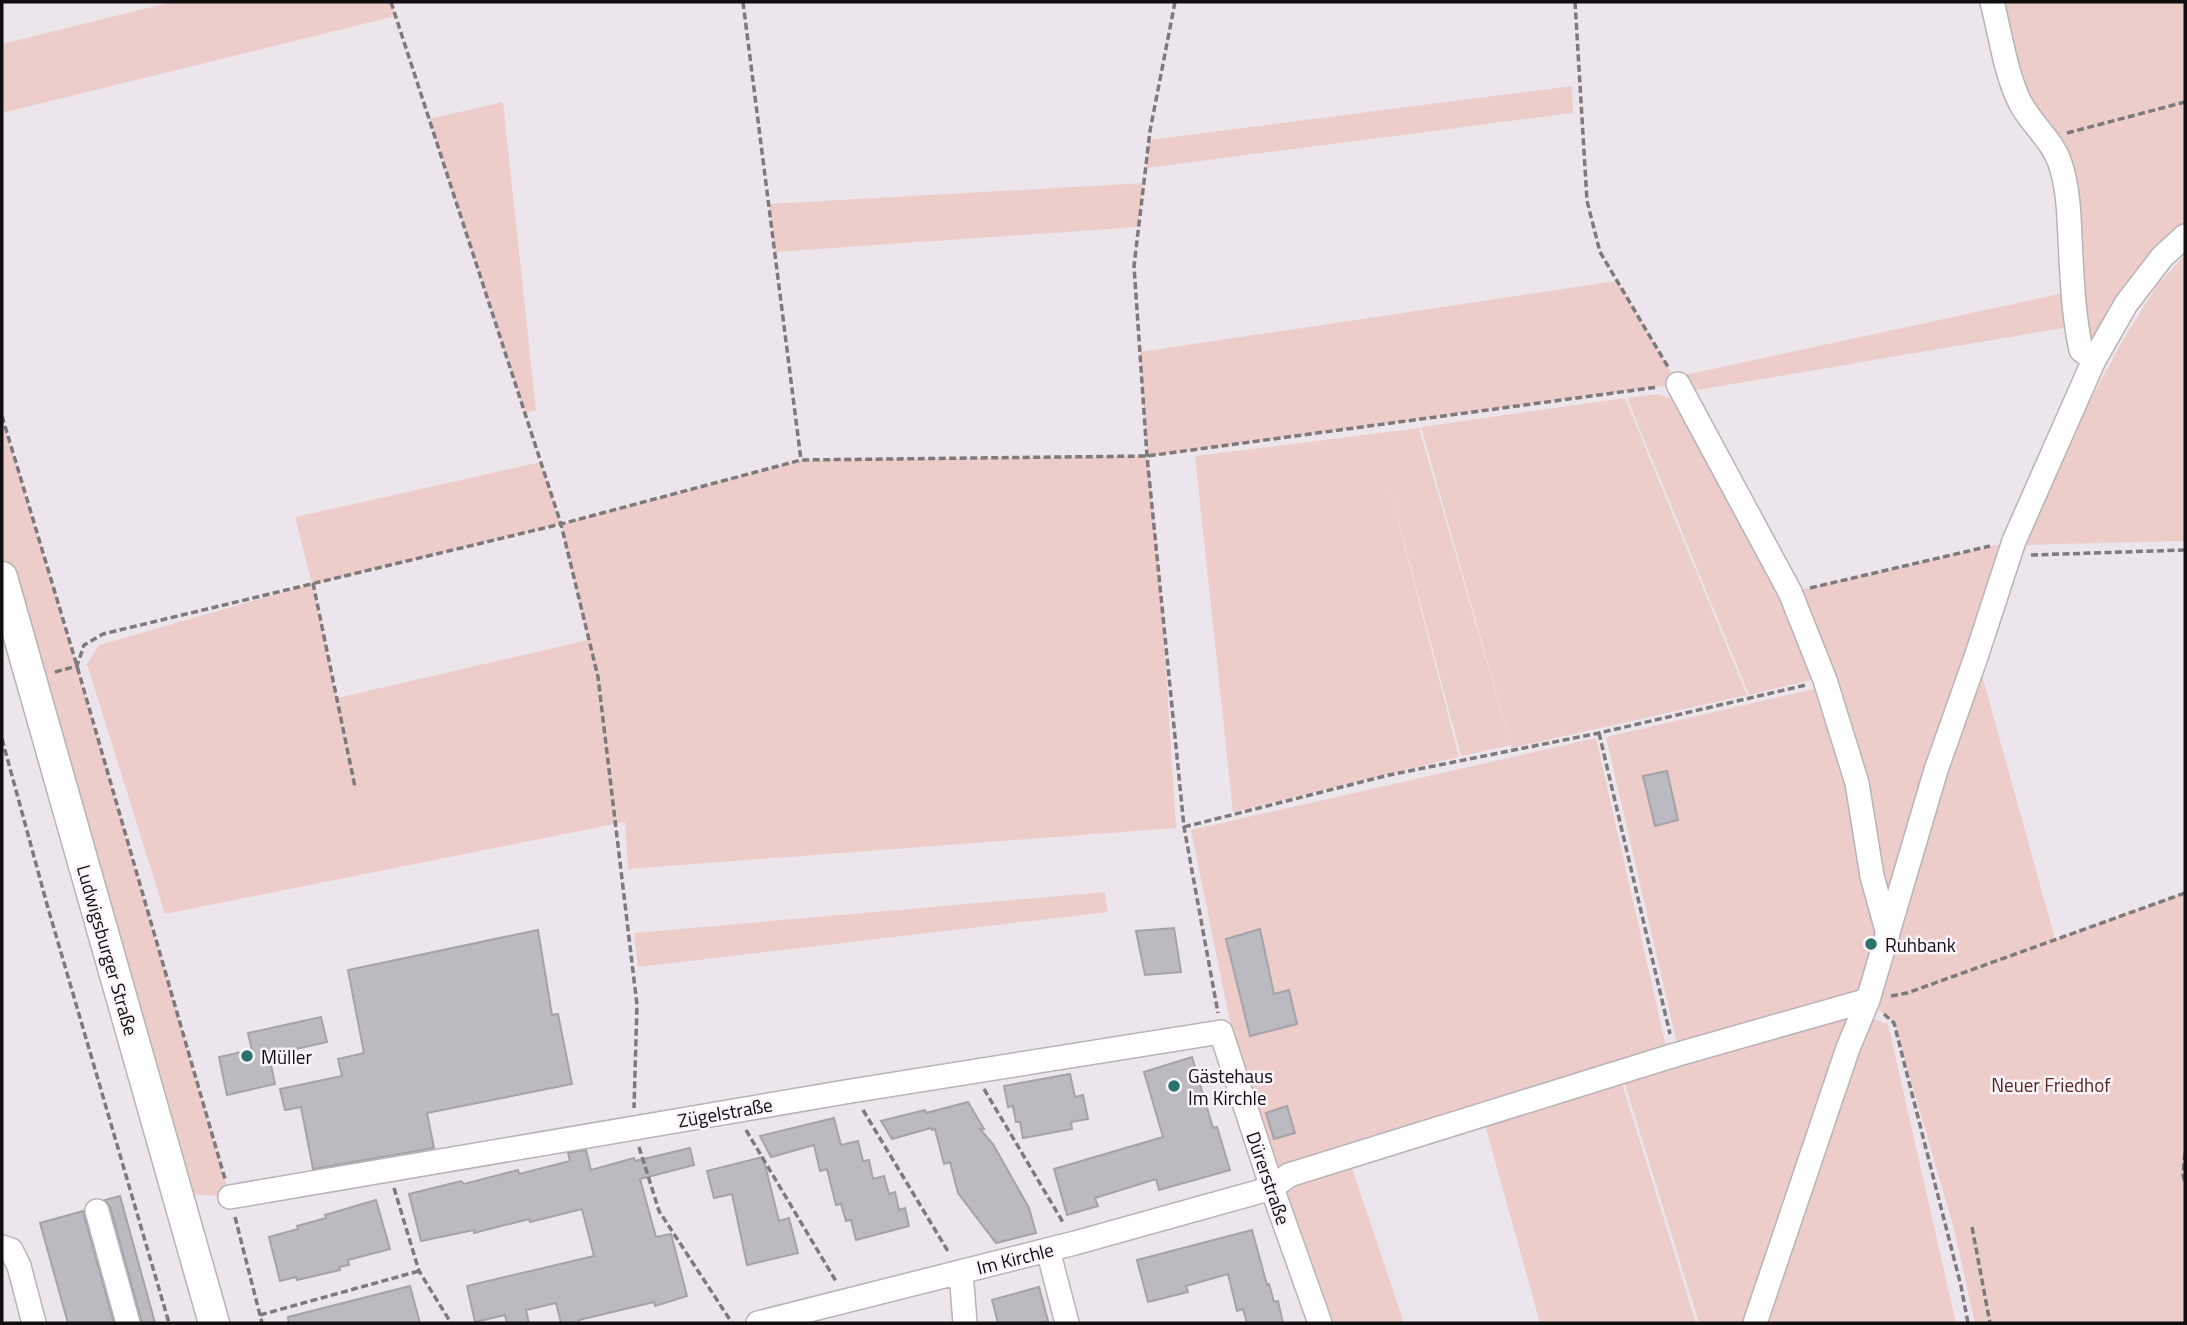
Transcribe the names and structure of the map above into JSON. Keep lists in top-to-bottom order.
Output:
{
  "streets": {
    "main road": ["Ludwigsburger Straße"],
    "street": ["Zügelstraße", "Dürerstraße", "Im Kirchle"]
  },
  "crossings": [
    ["Zügelstraße", "Dürerstraße"],
    ["Dürerstraße", "Im Kirchle"]
  ],
  "parks": ["Neuer Friedhof"],
  "places": ["Ruhbank", "Müller", "Gästehaus Im Kirchle"]
}
